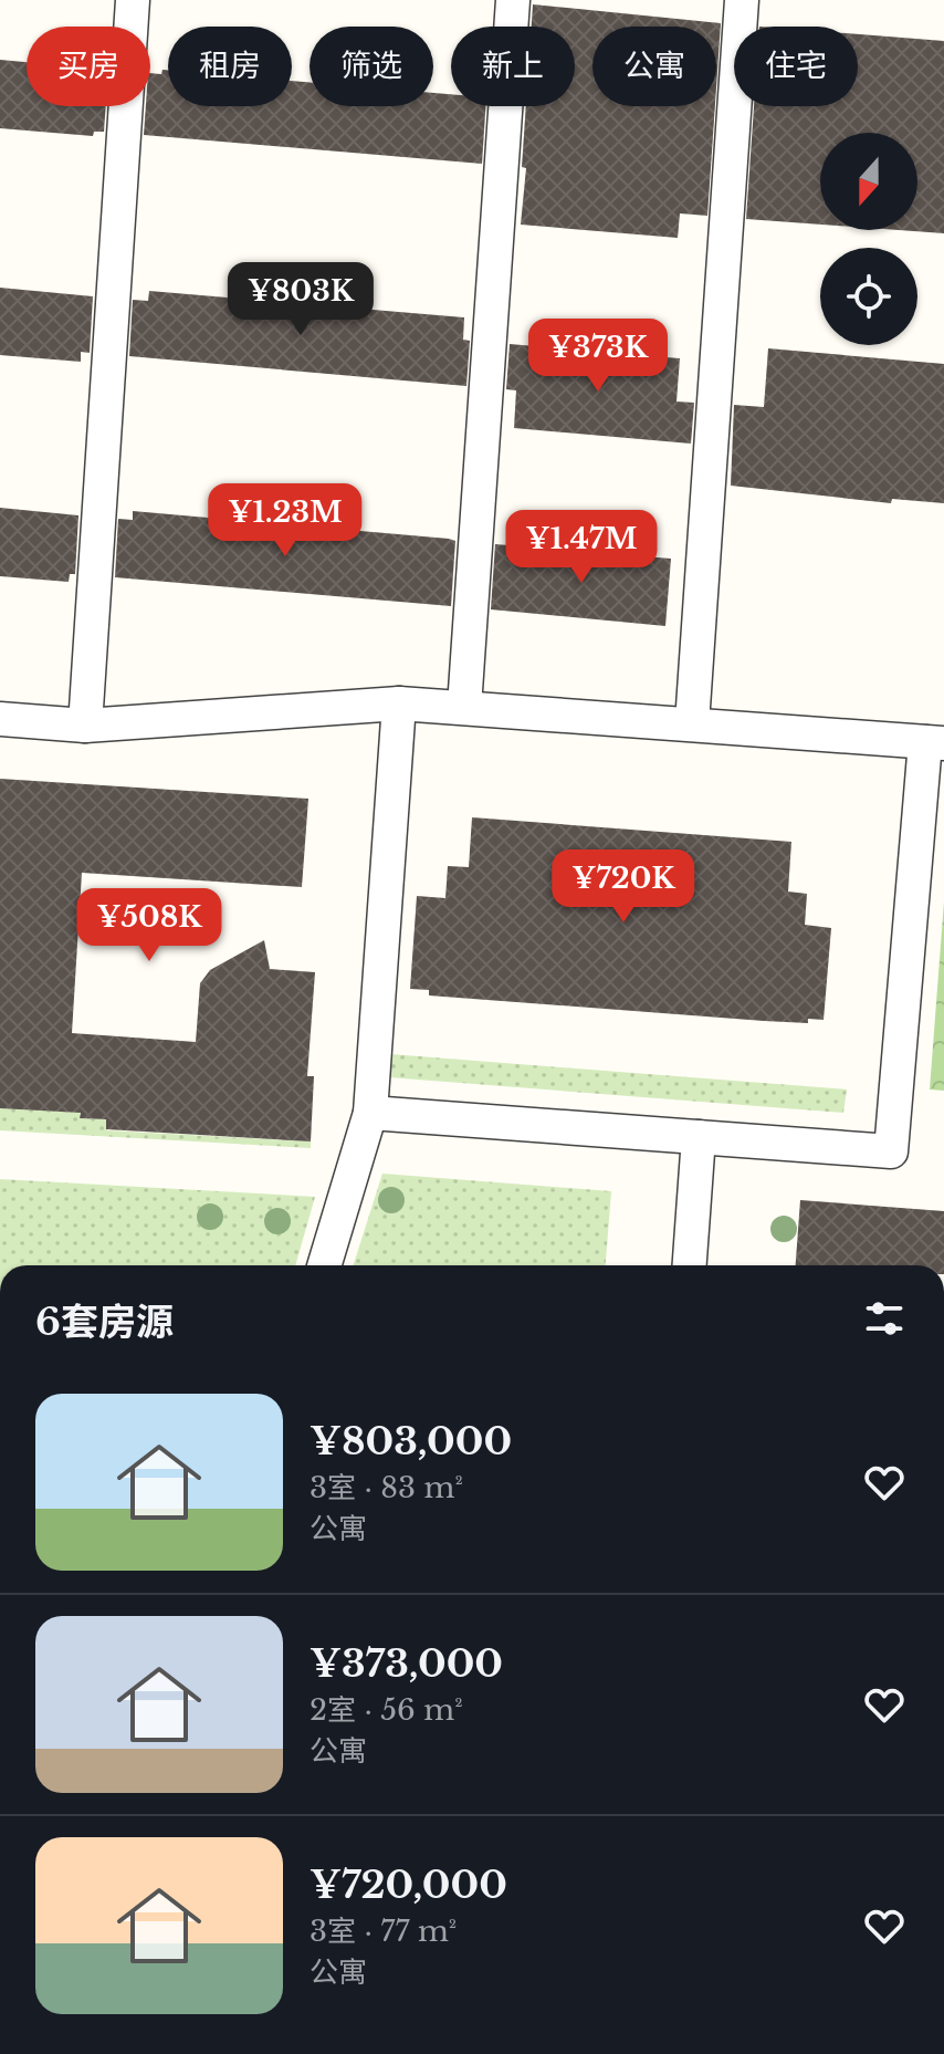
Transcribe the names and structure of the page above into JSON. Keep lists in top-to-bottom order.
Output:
{
  "north": "bottom",
  "page": {
    "chip": [
      "买房",
      "租房",
      "筛选",
      "新上",
      "公寓",
      "住宅"
    ],
    "price": [
      "¥803K",
      "¥373K",
      "¥1.23M",
      "¥1.47M",
      "¥720K",
      "¥508K"
    ],
    "heading": "6套房源",
    "list": [
      {
        "name": "¥803,000",
        "note": "3室 · 83 m² · 公寓"
      },
      {
        "name": "¥373,000",
        "note": "2室 · 56 m² · 公寓"
      },
      {
        "name": "¥720,000",
        "note": "3室 · 77 m² · 公寓"
      }
    ]
  }
}
